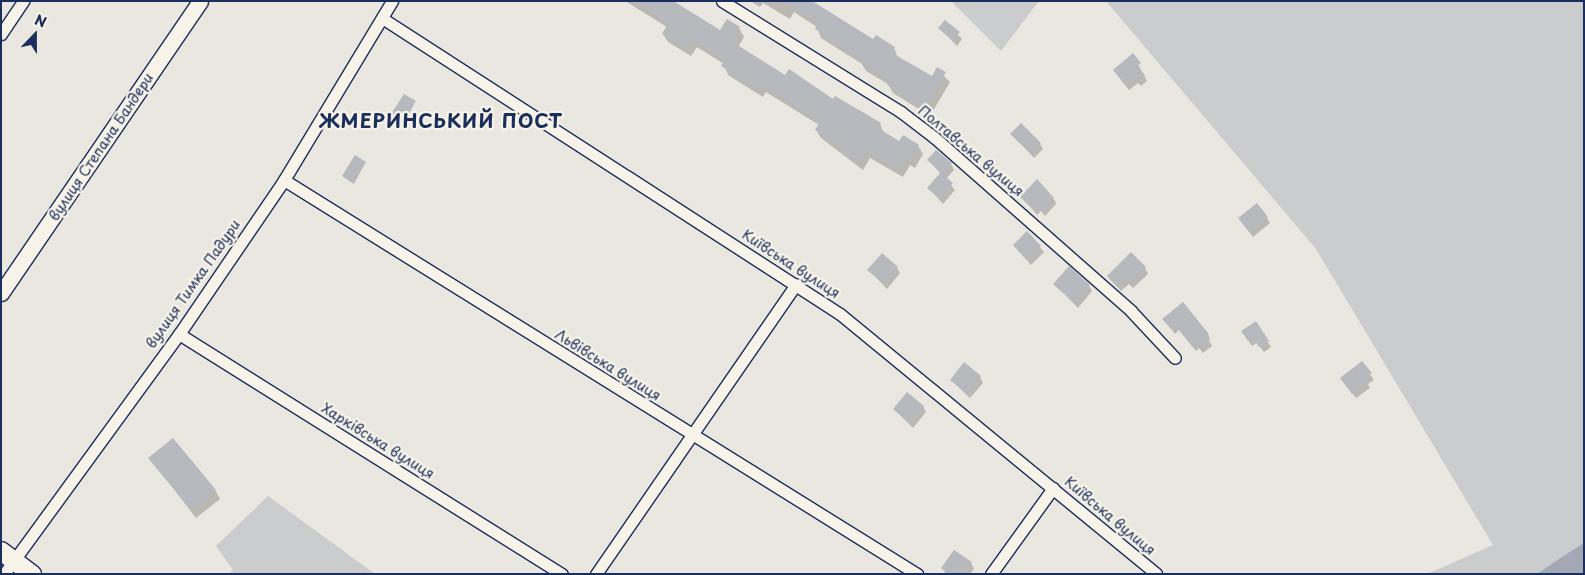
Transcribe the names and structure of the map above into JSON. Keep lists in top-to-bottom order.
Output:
{
  "streets": {
    "street": [
      "вулиця Степана Бандери",
      "Полтавська вулиця",
      "Київська вулиця",
      "вулиця Тимка Падури",
      "Львівська вулиця",
      "Харківська вулиця"
    ]
  },
  "crossings": [
    ["Київська вулиця", "вулиця Тимка Падури"],
    ["вулиця Тимка Падури", "Львівська вулиця"],
    ["вулиця Тимка Падури", "Харківська вулиця"]
  ],
  "districts": ["ЖМЕРИНСЬКИЙ ПОСТ"],
  "north": "top"
}
